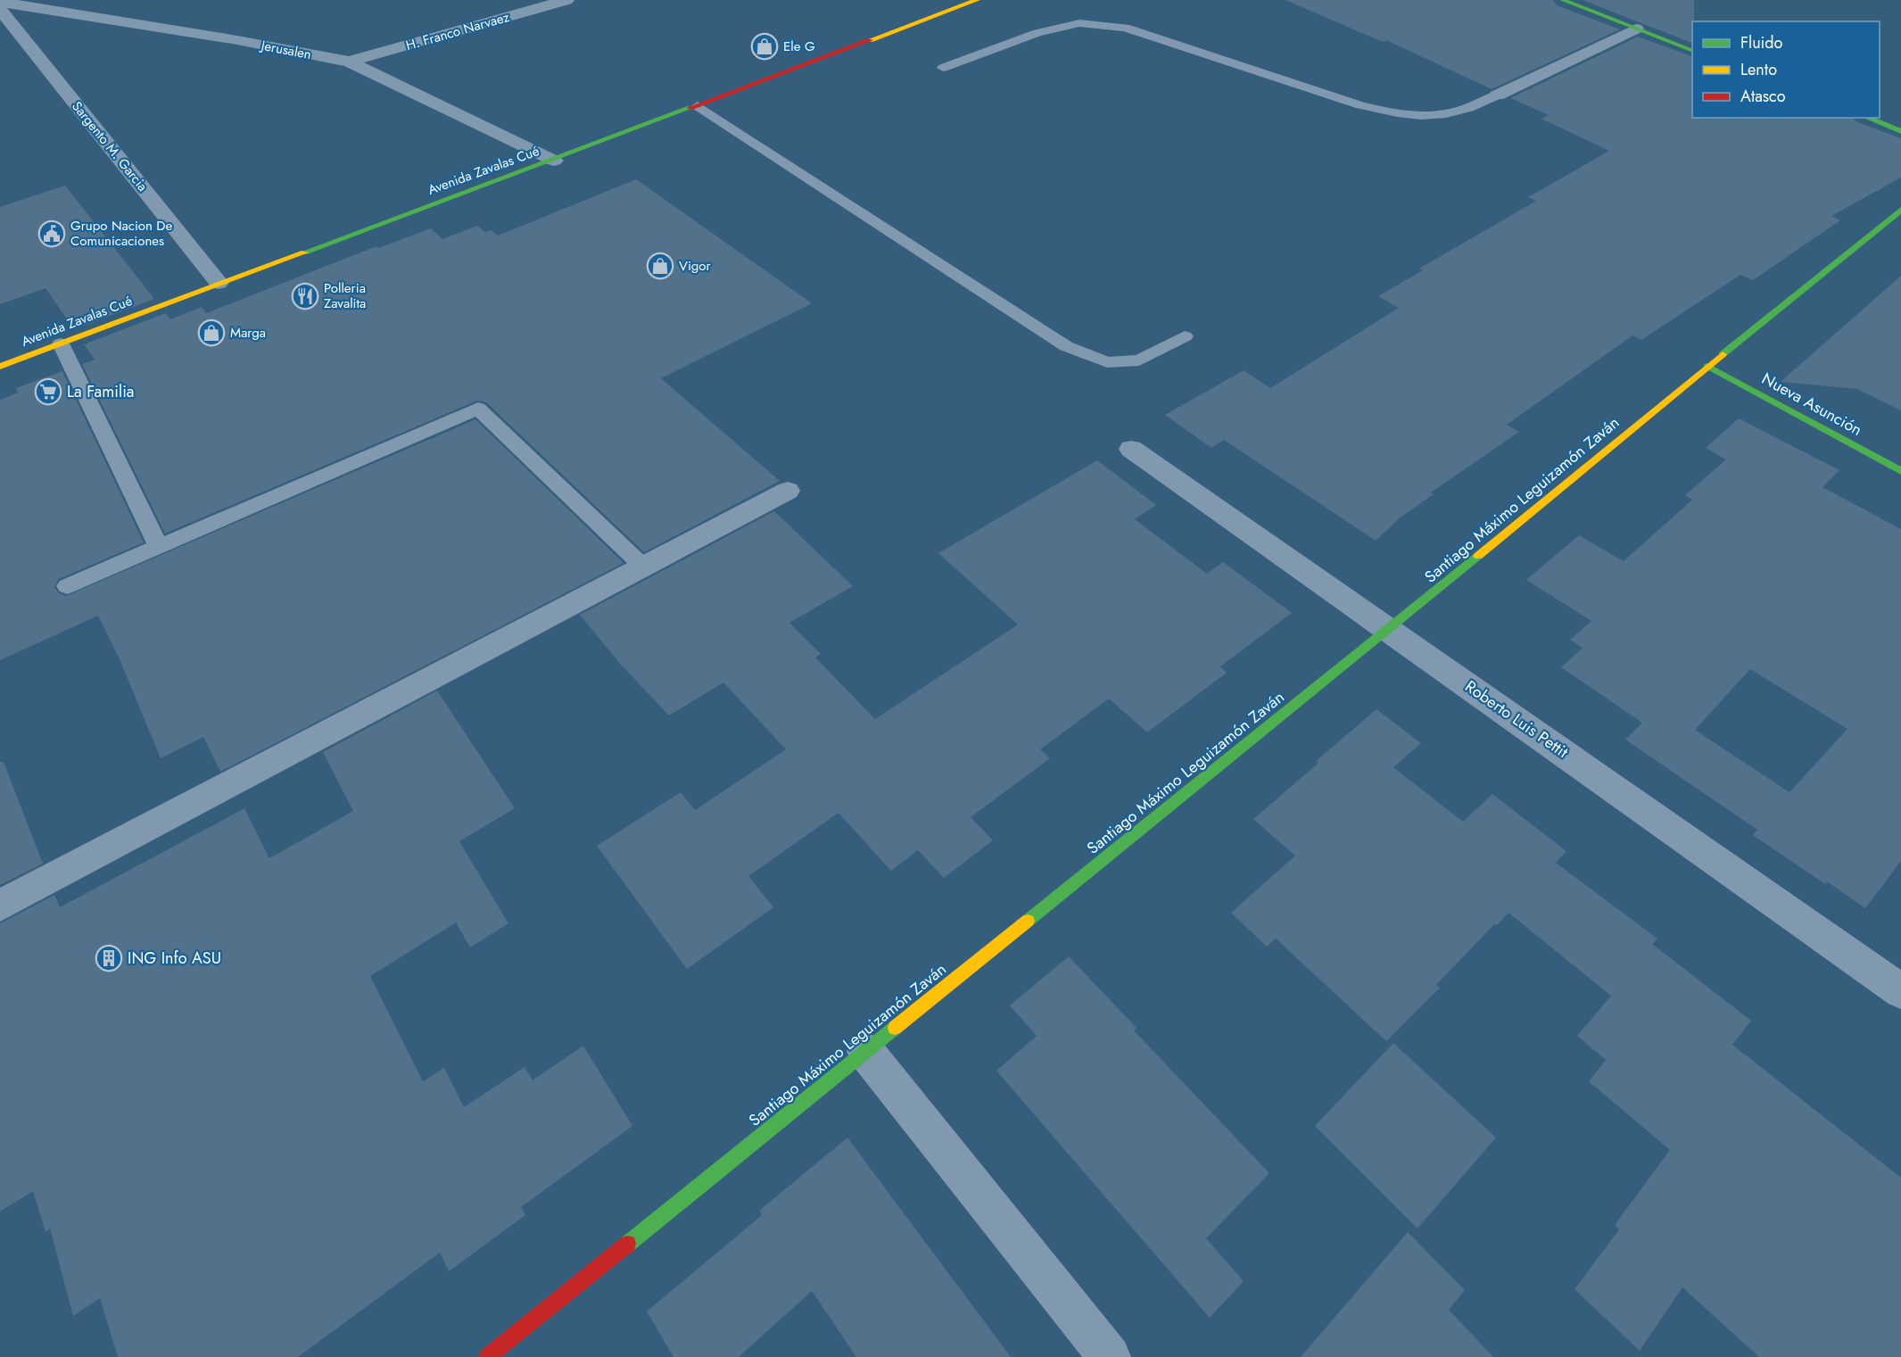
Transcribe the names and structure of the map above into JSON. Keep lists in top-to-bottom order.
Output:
{
  "streets": {
    "street": [
      "H. Franco Narvaez",
      "Jerusalen",
      "Sargento M. Garcia",
      "Avenida Zavalas Cué",
      "Nueva Asunción",
      "Santiago Máximo Leguizamón Zaván",
      "Roberto Luis Pettit"
    ]
  },
  "crossings": [
    ["H. Franco Narvaez", "Jerusalen"],
    ["Jerusalen", "Avenida Zavalas Cué"],
    ["Sargento M. Garcia", "Avenida Zavalas Cué"],
    ["Nueva Asunción", "Santiago Máximo Leguizamón Zaván"],
    ["Santiago Máximo Leguizamón Zaván", "Roberto Luis Pettit"]
  ],
  "places": {
    "shop": ["Ele G", "Vigor", "Marga"],
    "public building": ["Grupo Nacion De Comunicaciones"],
    "restaurant": ["Polleria Zavalita"],
    "supermarket": ["La Familia"],
    "building": ["ING Info ASU"]
  },
  "legend": ["Fluido", "Lento", "Atasco"]
}
